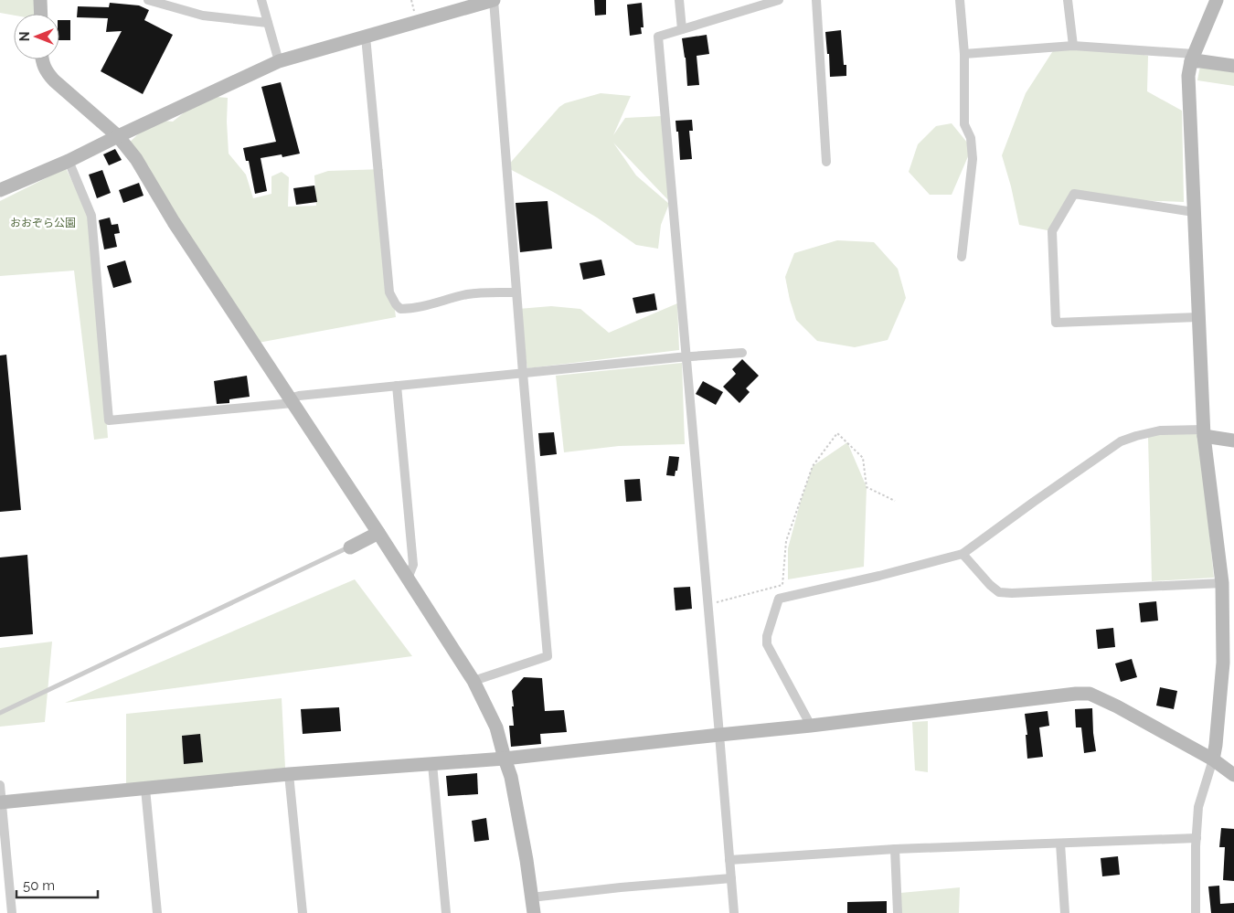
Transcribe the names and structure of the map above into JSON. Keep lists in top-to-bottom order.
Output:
{
  "parks": ["おおぞら公園"],
  "scale_bar": "50 m",
  "north": "left"
}
